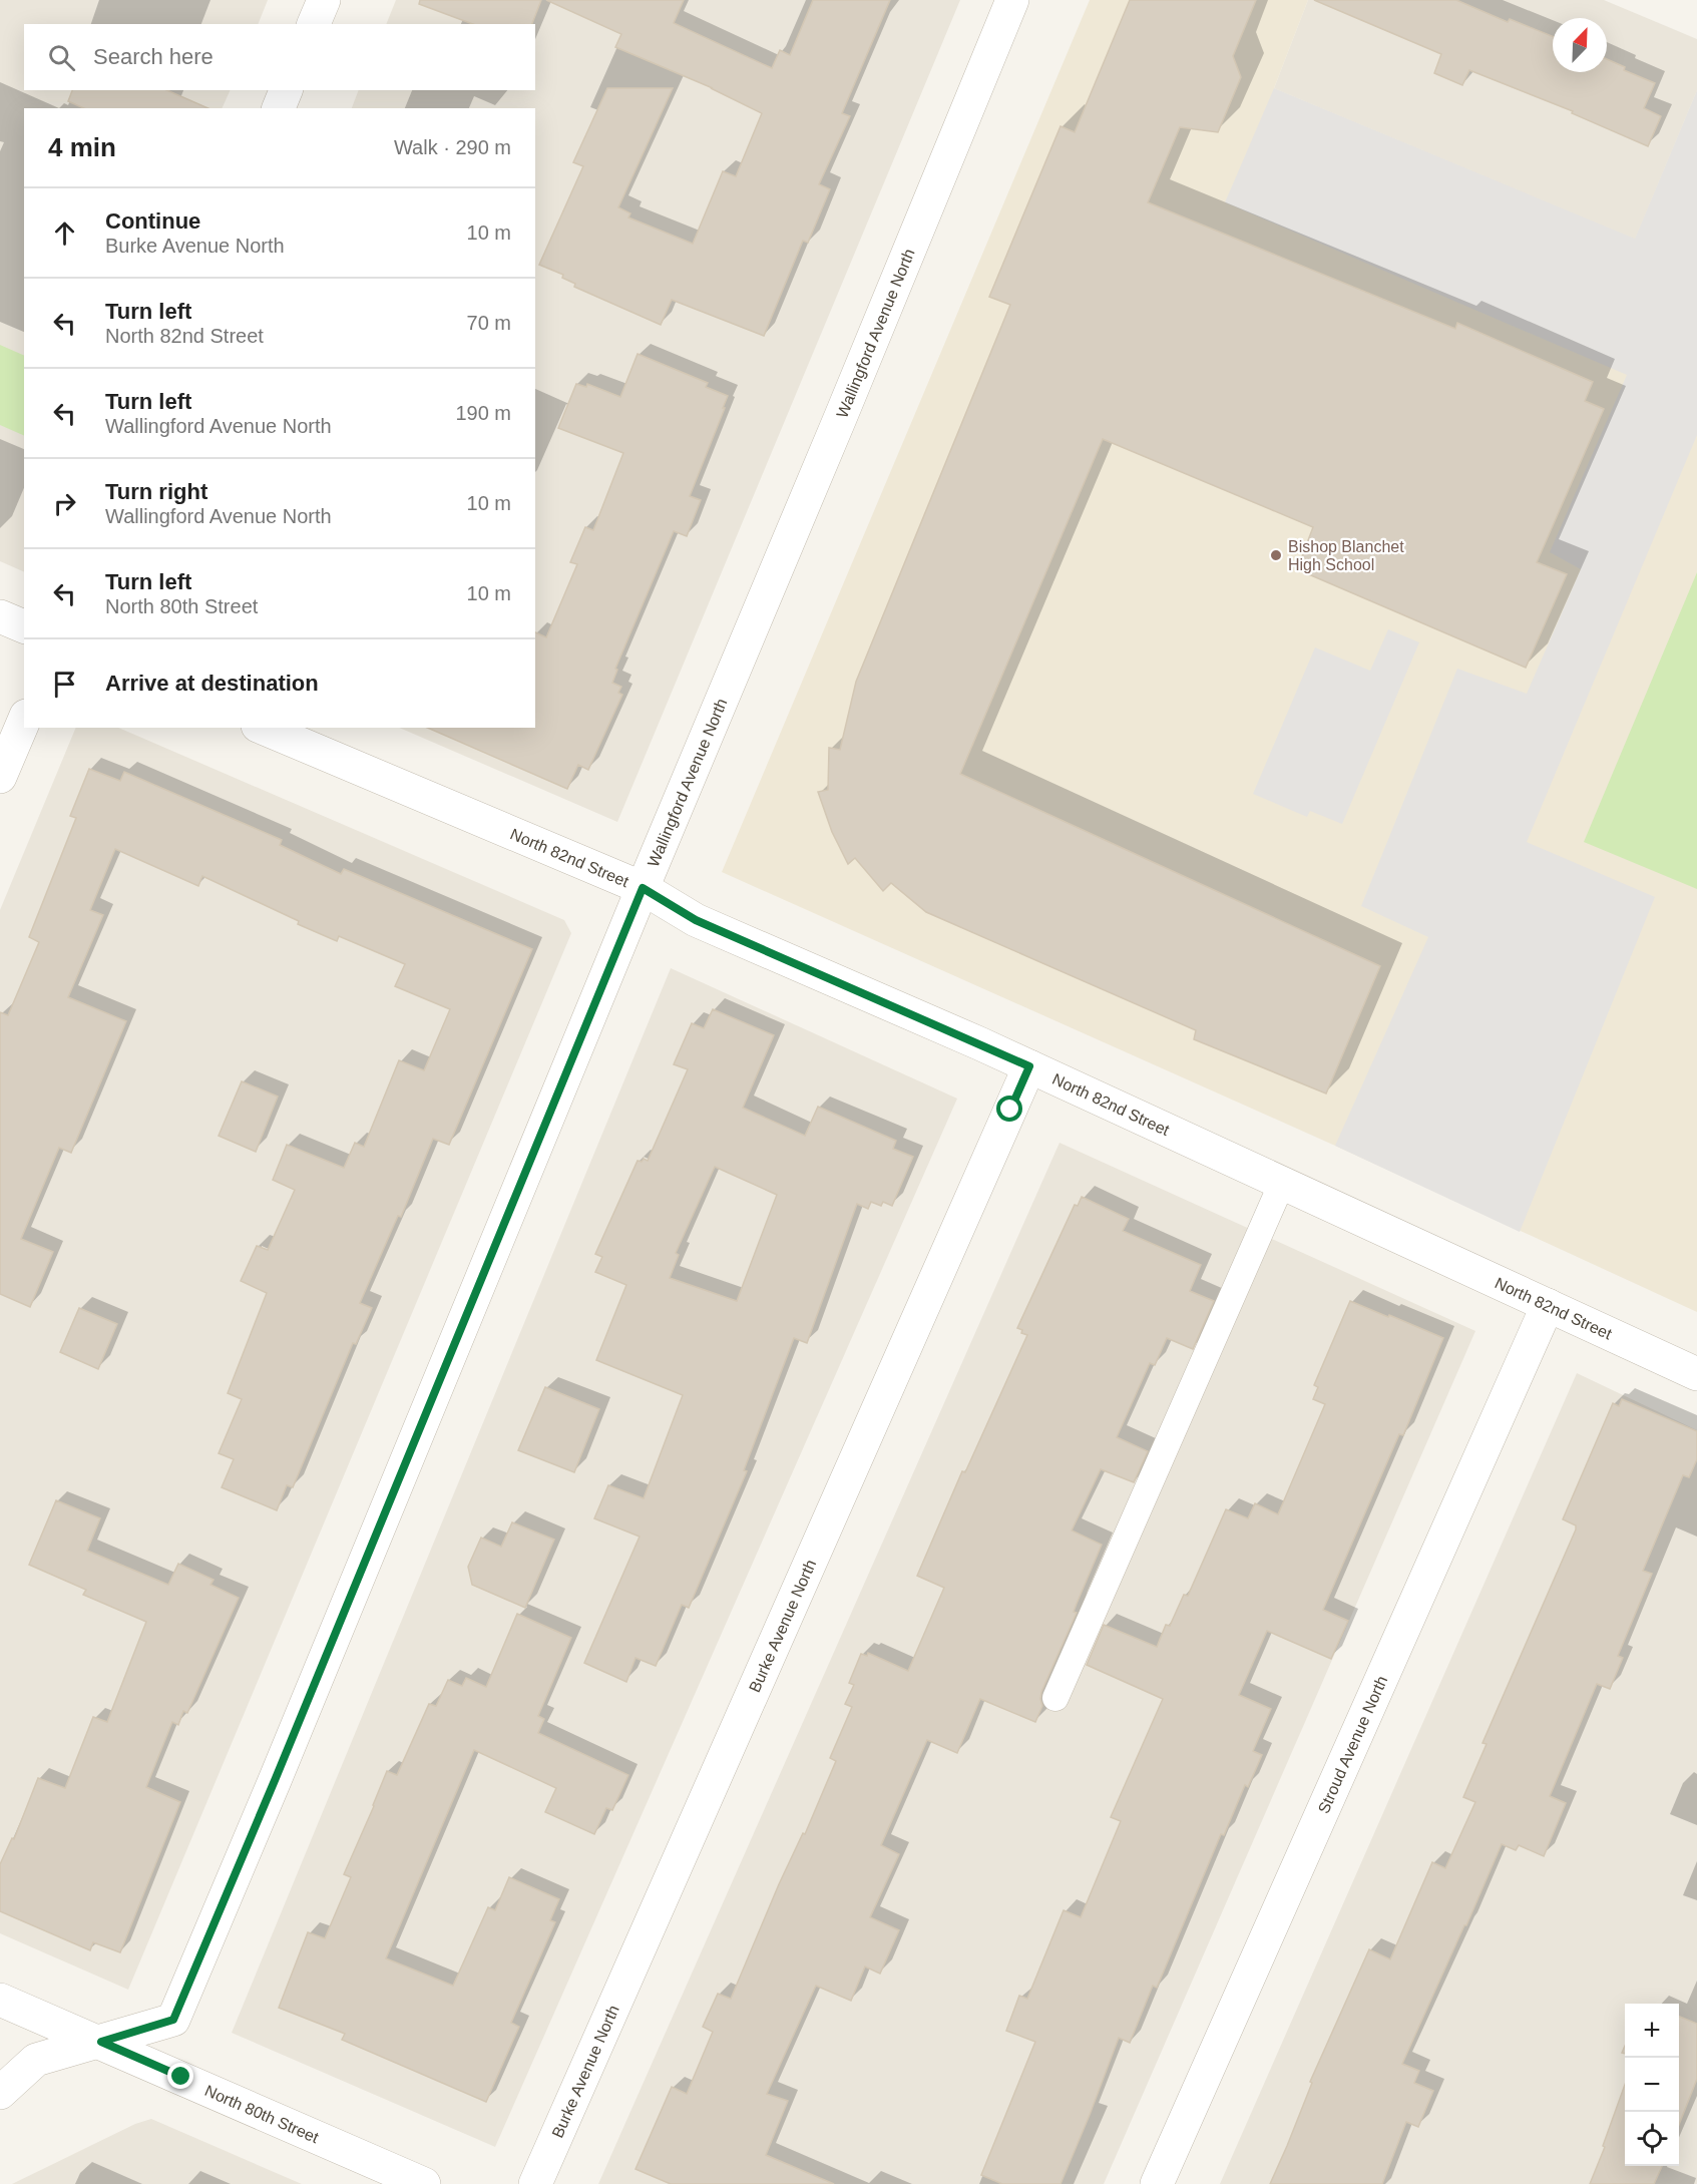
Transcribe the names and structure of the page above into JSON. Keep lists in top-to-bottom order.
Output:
{
  "streets": {
    "street": [
      "Wallingford Avenue North",
      "North 82nd Street",
      "Burke Avenue North",
      "Stroud Avenue North",
      "North 80th Street"
    ]
  },
  "crossings": [
    ["Wallingford Avenue North", "North 82nd Street"],
    ["Wallingford Avenue North", "North 80th Street"],
    ["North 82nd Street", "Burke Avenue North"],
    ["North 82nd Street", "Stroud Avenue North"]
  ],
  "places": ["Bishop Blanchet High School"],
  "north": "top right",
  "page": {
    "search": "Search here",
    "heading": ["4 min", "Walk · 290 m"],
    "list": [
      ["Continue", "Burke Avenue North", "10 m"],
      ["Turn left", "North 82nd Street", "70 m"],
      ["Turn left", "Wallingford Avenue North", "190 m"],
      ["Turn right", "Wallingford Avenue North", "10 m"],
      ["Turn left", "North 80th Street", "10 m"],
      "Arrive at destination"
    ],
    "map_buttons": ["+", "−"]
  }
}
